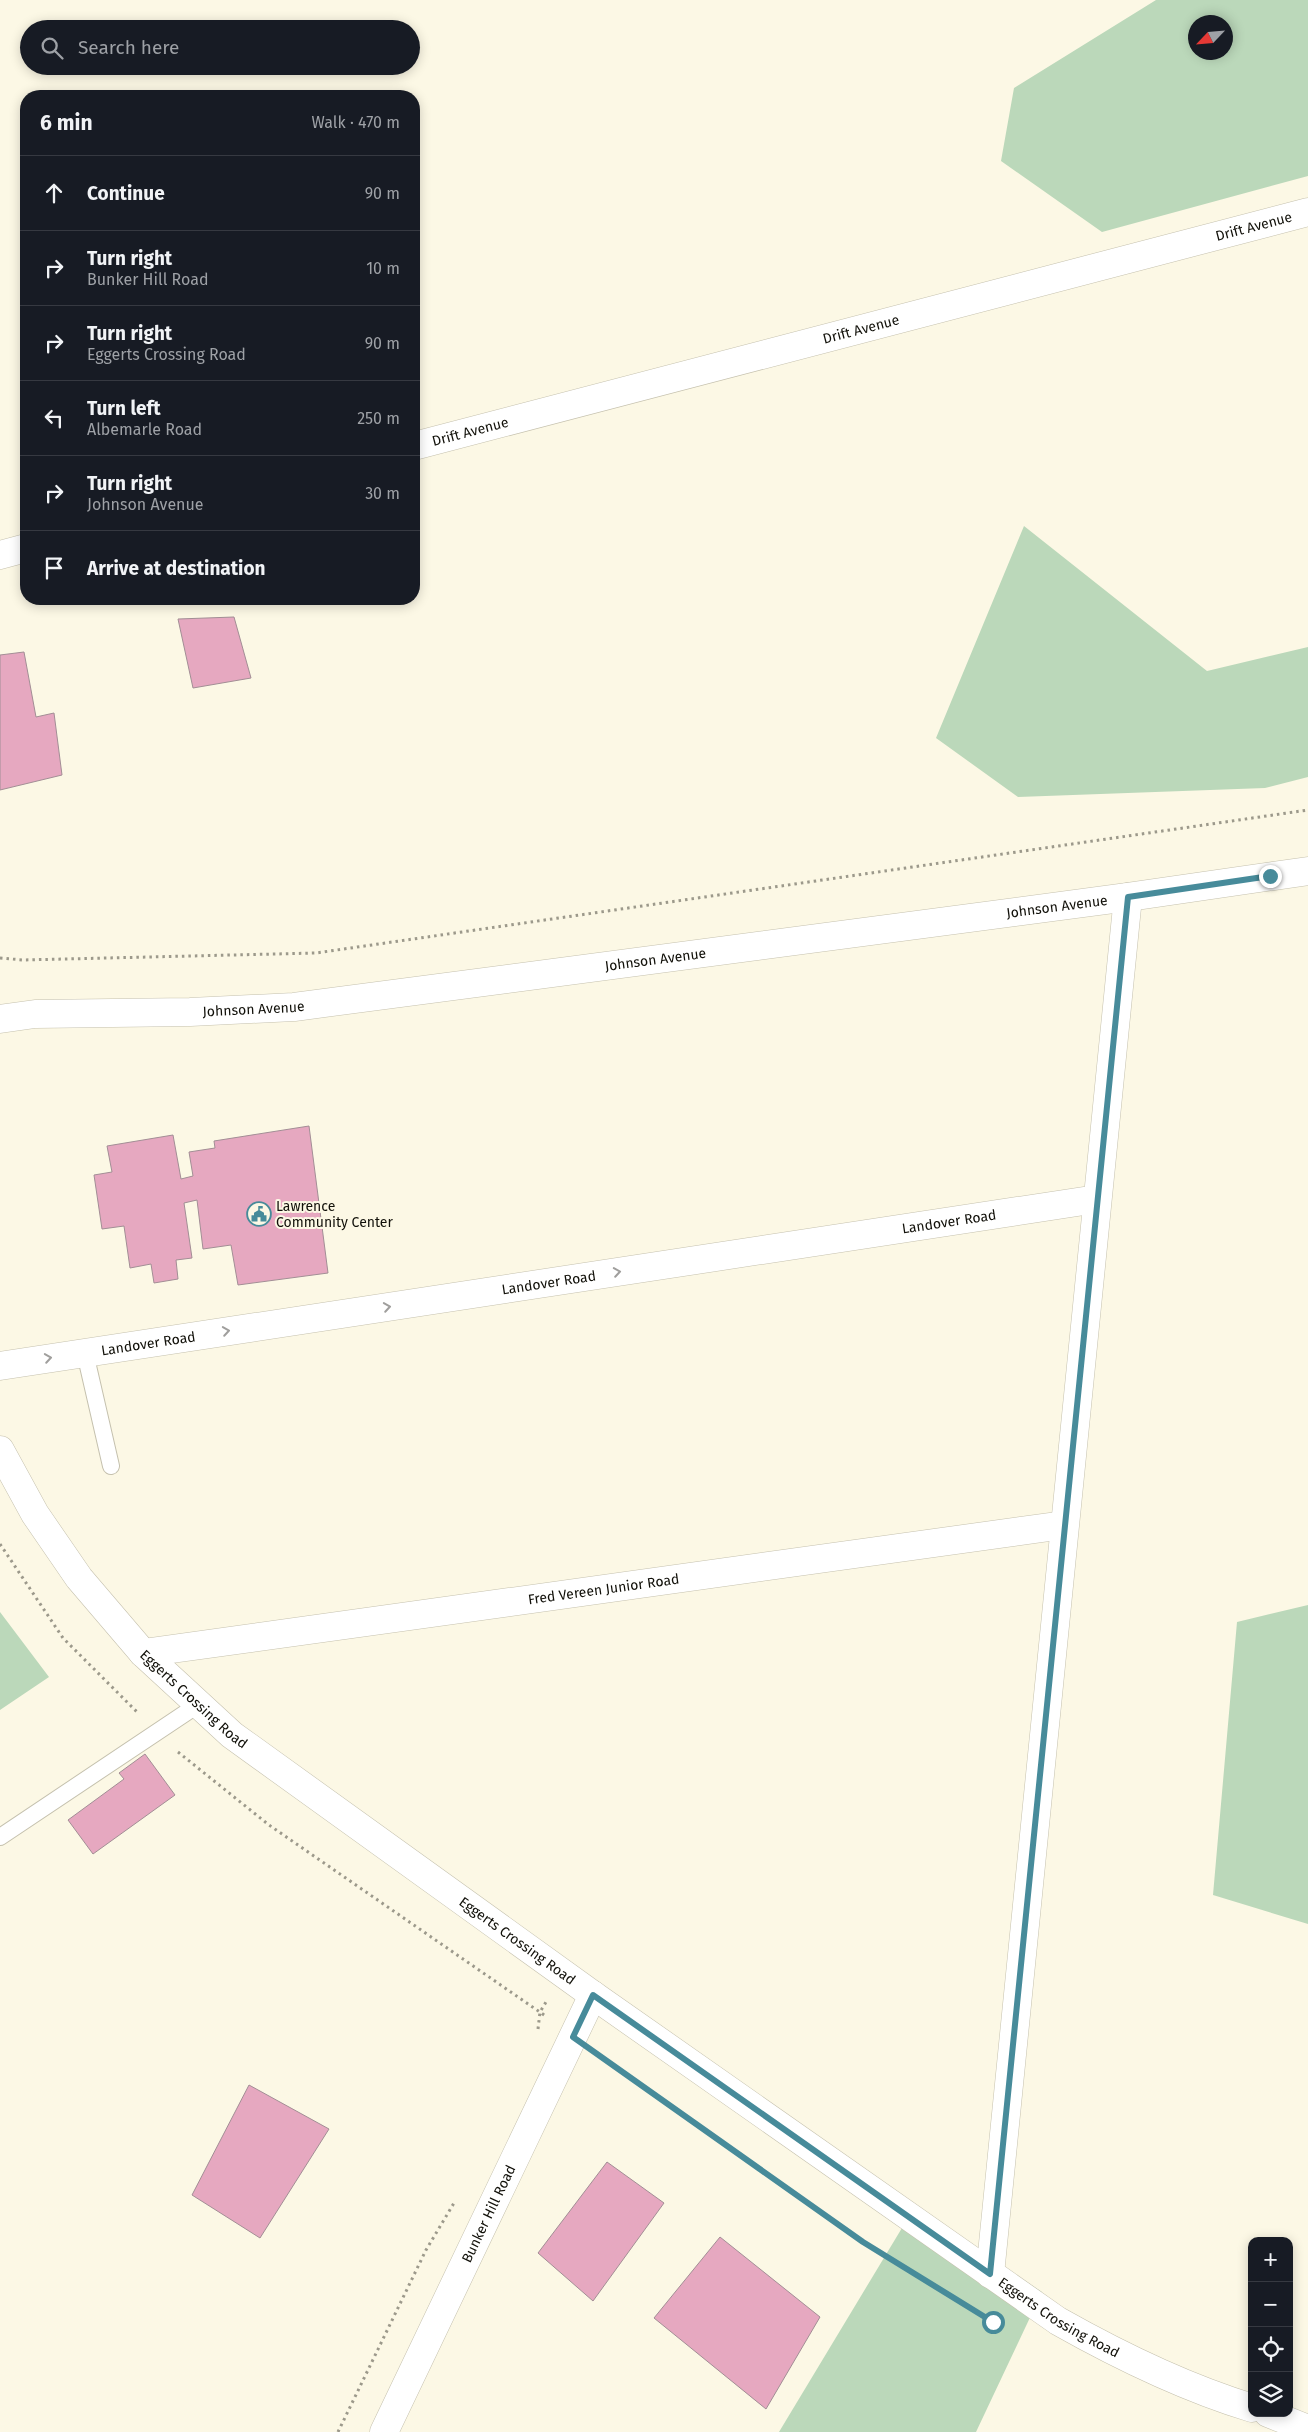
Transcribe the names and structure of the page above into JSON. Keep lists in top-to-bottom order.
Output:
{
  "streets": {
    "street": [
      "Drift Avenue",
      "Johnson Avenue",
      "Landover Road",
      "Fred Vereen Junior Road",
      "Eggerts Crossing Road",
      "Bunker Hill Road"
    ]
  },
  "crossings": [
    ["Fred Vereen Junior Road", "Eggerts Crossing Road"],
    ["Eggerts Crossing Road", "Bunker Hill Road"]
  ],
  "one_way": ["Landover Road"],
  "places": {
    "public building": ["Lawrence Community Center"]
  },
  "north": "bottom left",
  "page": {
    "search": "Search here",
    "heading": ["6 min", "Walk · 470 m"],
    "list": [
      ["Continue", "90 m"],
      ["Turn right", "Bunker Hill Road", "10 m"],
      ["Turn right", "Eggerts Crossing Road", "90 m"],
      ["Turn left", "Albemarle Road", "250 m"],
      ["Turn right", "Johnson Avenue", "30 m"],
      "Arrive at destination"
    ],
    "map_buttons": ["+", "−"]
  }
}
